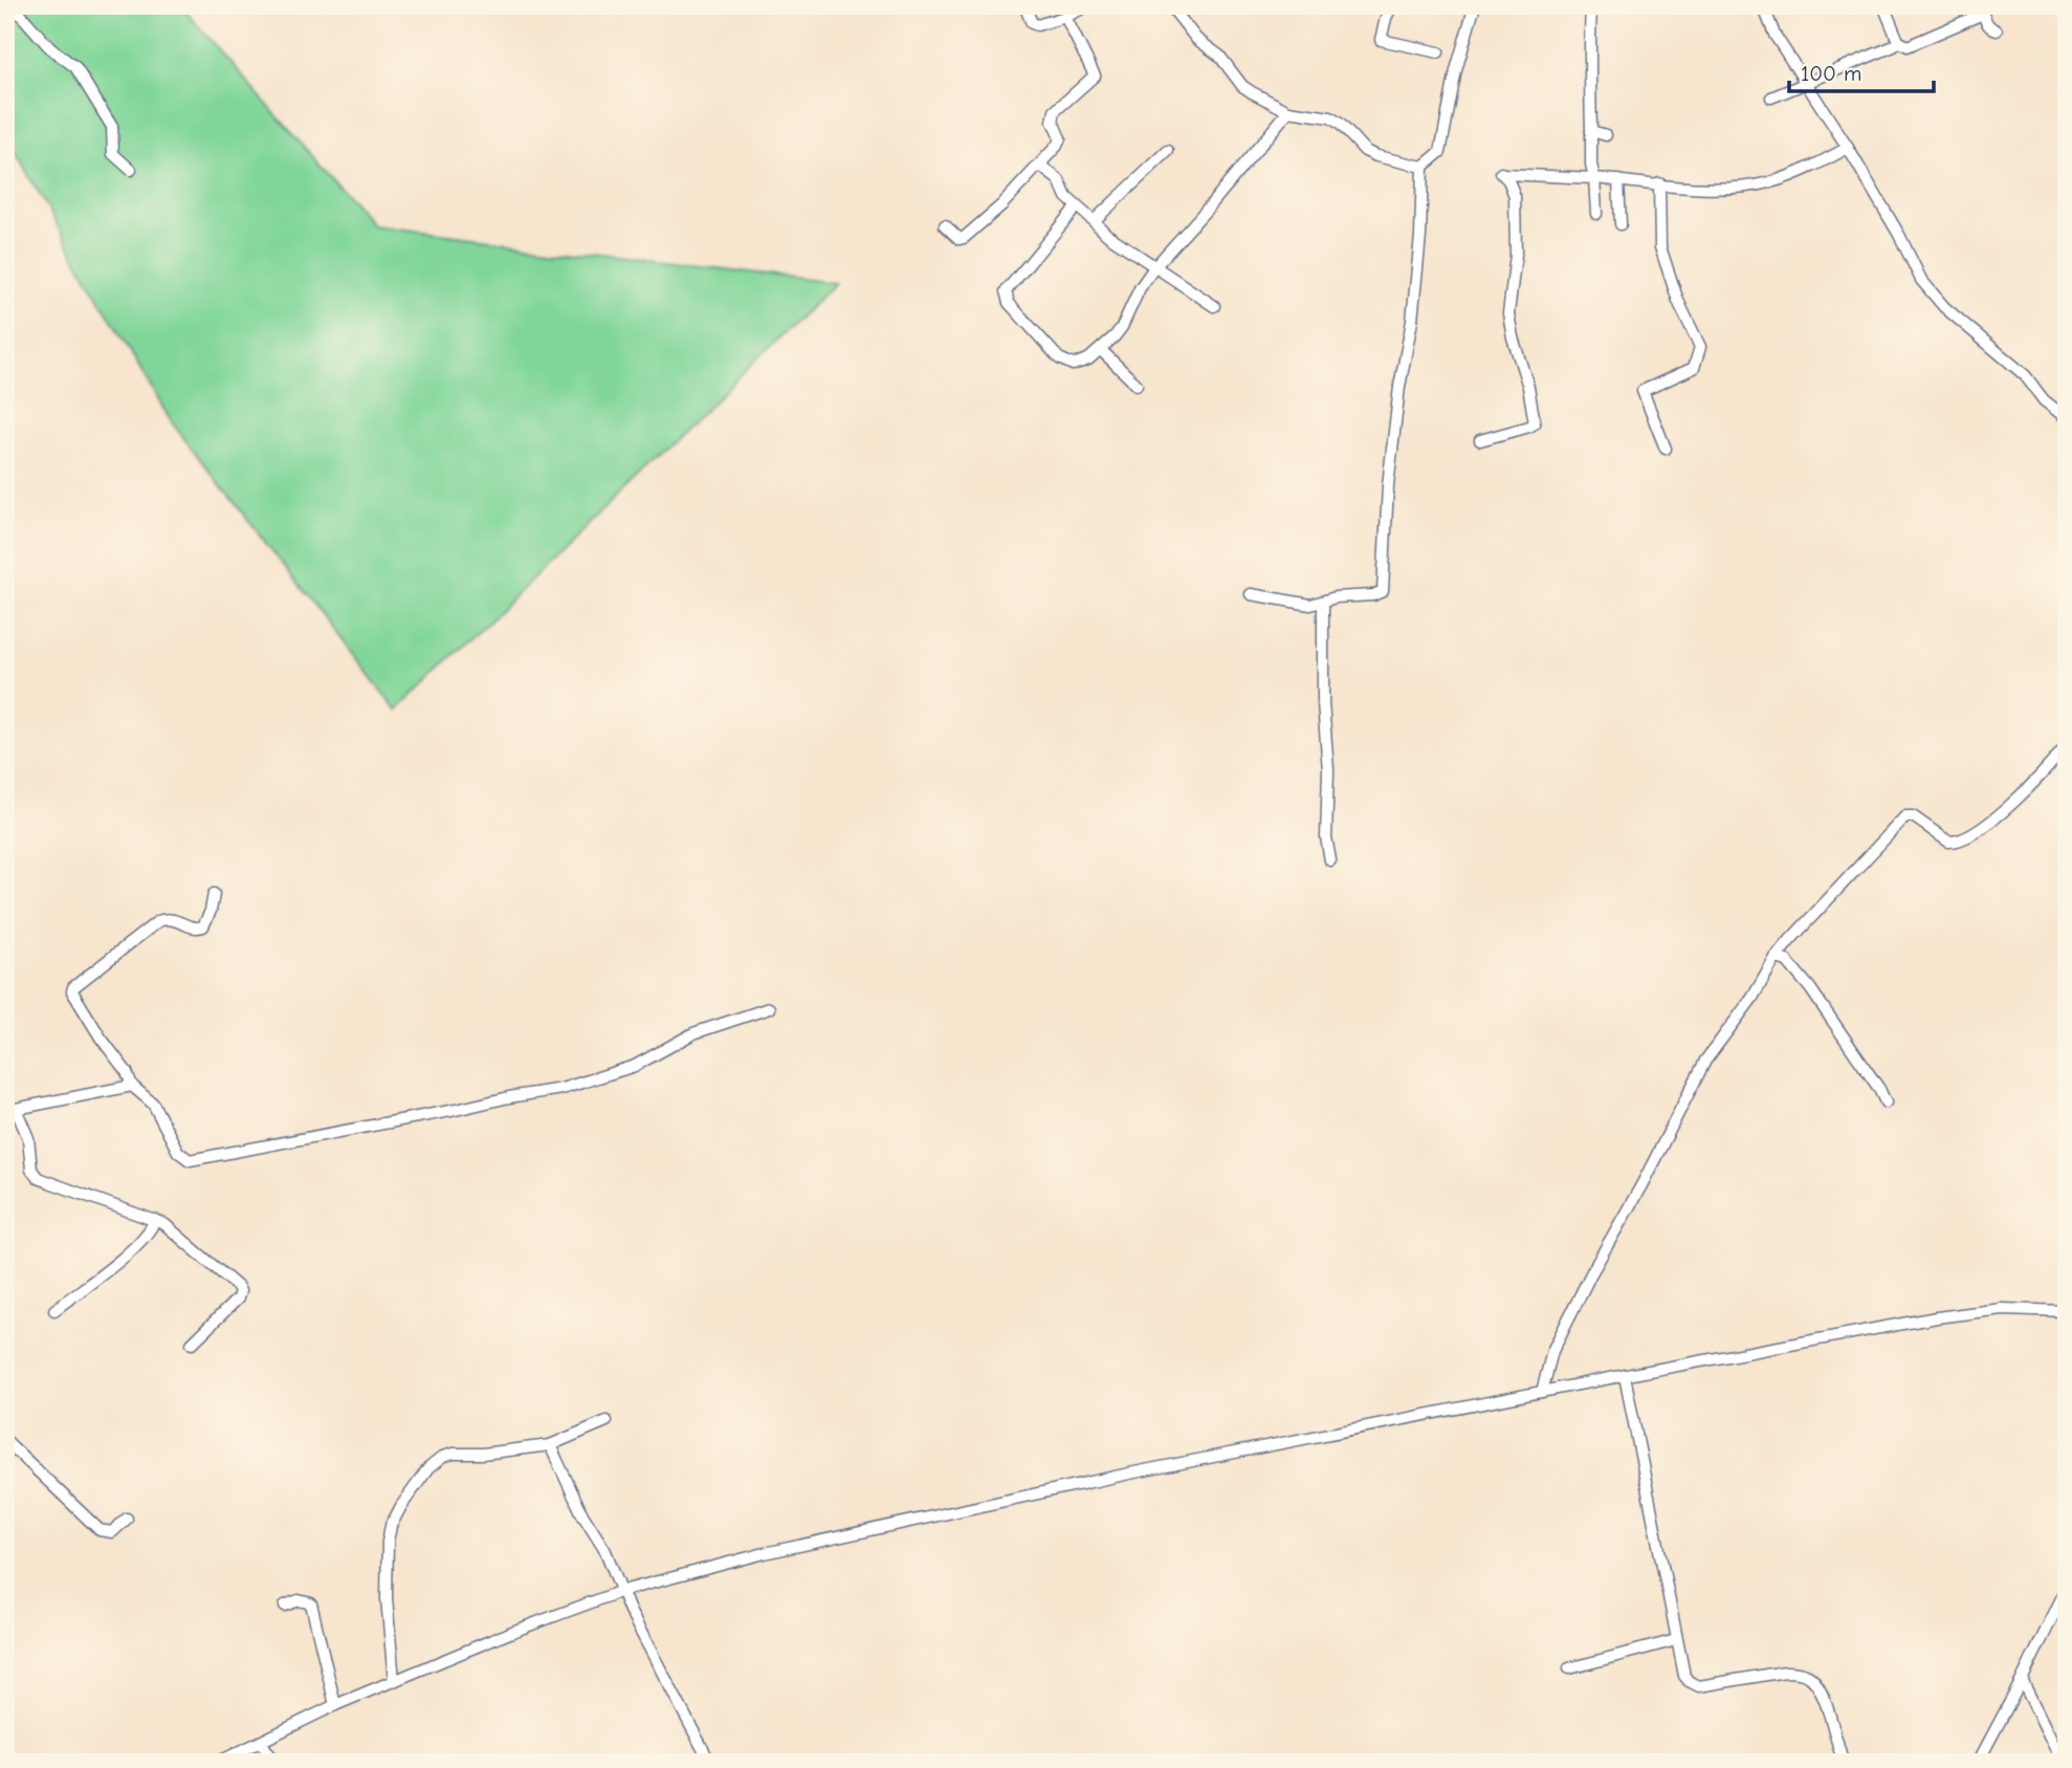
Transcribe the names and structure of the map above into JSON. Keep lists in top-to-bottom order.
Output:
{
  "scale_bar": "100 m"
}
